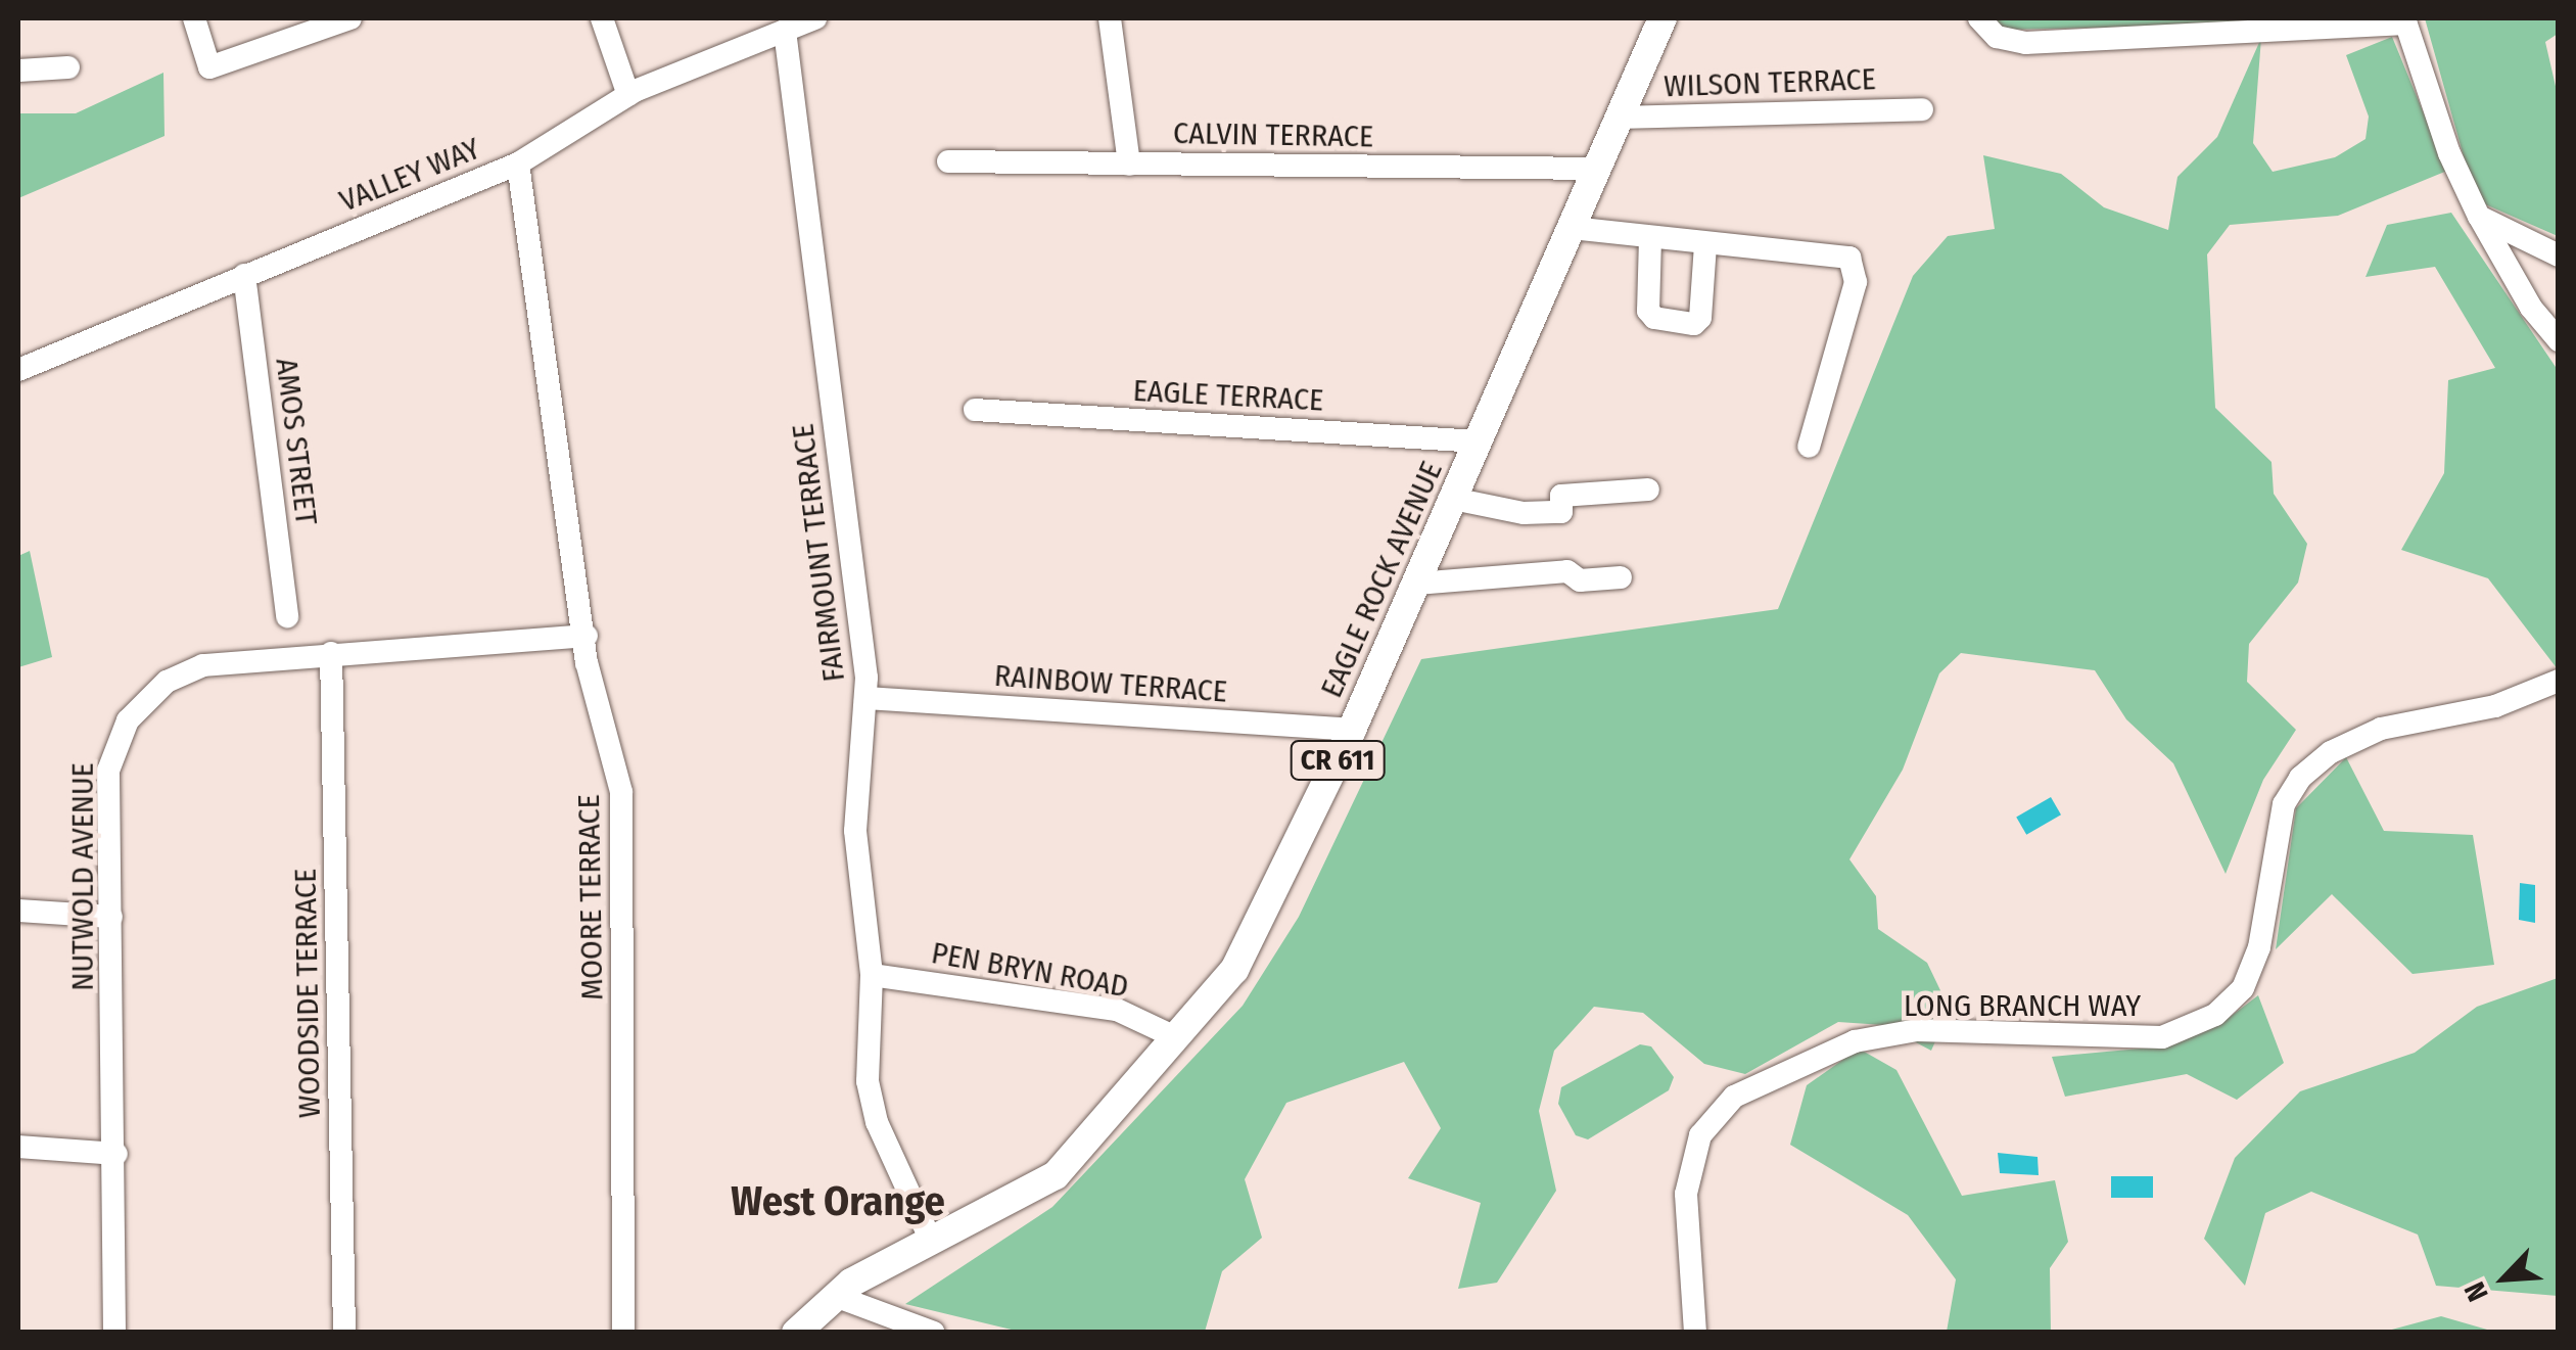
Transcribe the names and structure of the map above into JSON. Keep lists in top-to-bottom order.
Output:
{
  "streets": {
    "main road": ["EAGLE ROCK AVENUE", "CR 611"],
    "street": [
      "WILSON TERRACE",
      "CALVIN TERRACE",
      "VALLEY WAY",
      "EAGLE TERRACE",
      "AMOS STREET",
      "FAIRMOUNT TERRACE",
      "RAINBOW TERRACE",
      "NUTWOLD AVENUE",
      "MOORE TERRACE",
      "PEN BRYN ROAD",
      "WOODSIDE TERRACE",
      "LONG BRANCH WAY"
    ]
  },
  "crossings": [
    ["WILSON TERRACE", "EAGLE ROCK AVENUE"],
    ["CALVIN TERRACE", "EAGLE ROCK AVENUE"],
    ["VALLEY WAY", "AMOS STREET"],
    ["VALLEY WAY", "FAIRMOUNT TERRACE"],
    ["VALLEY WAY", "MOORE TERRACE"],
    ["EAGLE TERRACE", "EAGLE ROCK AVENUE"],
    ["FAIRMOUNT TERRACE", "EAGLE ROCK AVENUE"],
    ["FAIRMOUNT TERRACE", "RAINBOW TERRACE"],
    ["FAIRMOUNT TERRACE", "PEN BRYN ROAD"],
    ["EAGLE ROCK AVENUE", "RAINBOW TERRACE"],
    ["EAGLE ROCK AVENUE", "PEN BRYN ROAD"],
    ["NUTWOLD AVENUE", "MOORE TERRACE"],
    ["NUTWOLD AVENUE", "WOODSIDE TERRACE"]
  ],
  "districts": ["West Orange"],
  "north": "bottom left"
}
